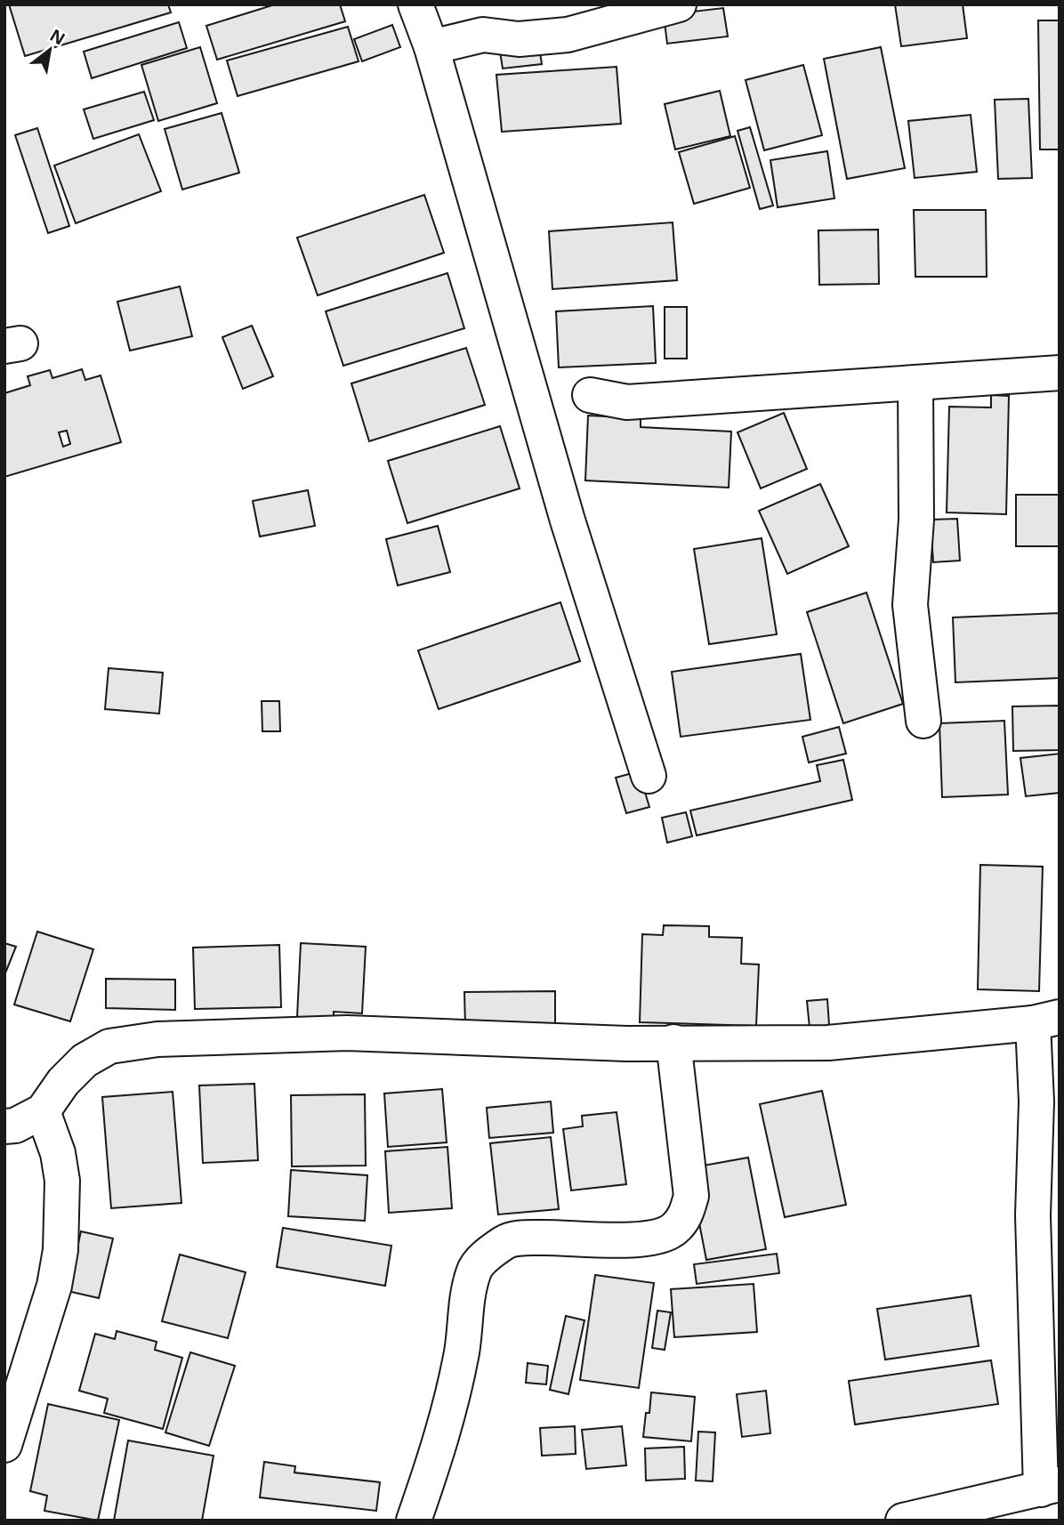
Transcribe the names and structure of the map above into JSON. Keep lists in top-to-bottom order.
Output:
{
  "north": "top right"
}
